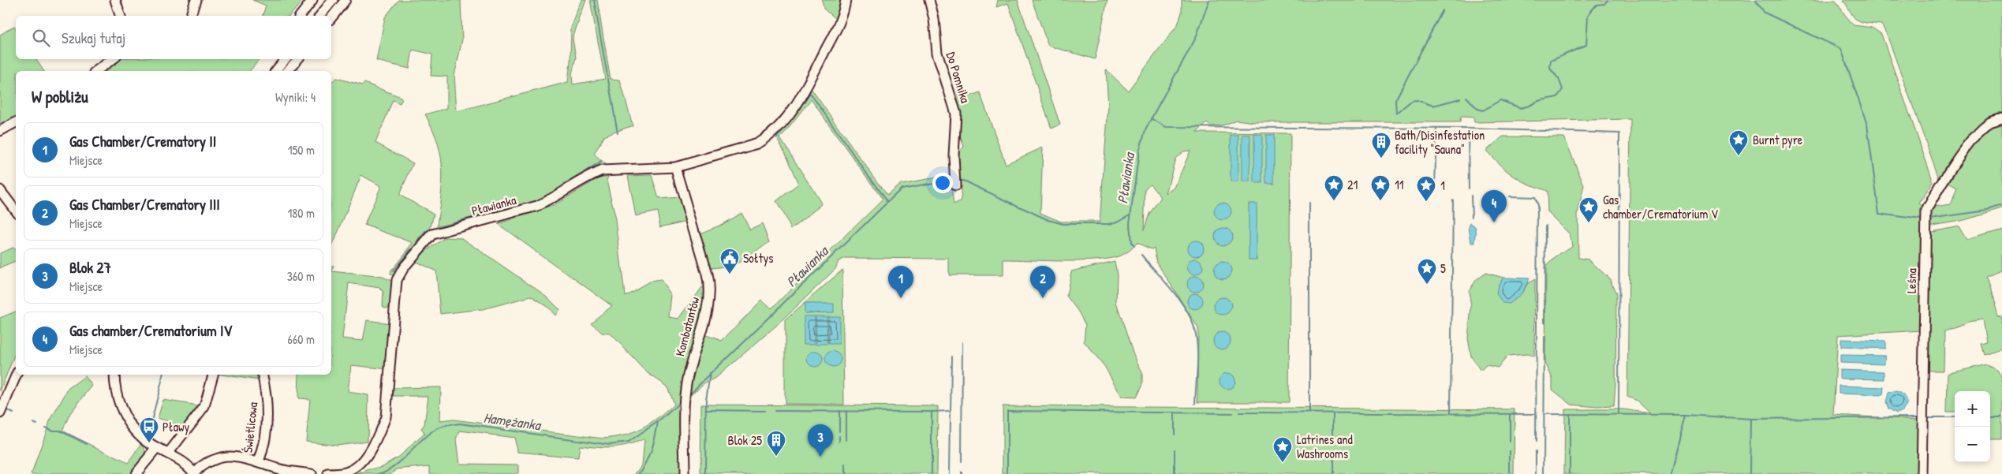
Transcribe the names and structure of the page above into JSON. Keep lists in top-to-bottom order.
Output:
{
  "streets": {
    "street": [
      "Do Pomnika",
      "Pławianka",
      "Leśna",
      "Kombatantów",
      "Świetlicowa"
    ]
  },
  "crossings": [
    ["Pławianka", "Kombatantów"]
  ],
  "water": ["Pławianka", "Hamężanka"],
  "places": {
    "place": [
      "Burnt pyre",
      "21",
      "11",
      "1",
      "Gas chamber/Crematorium V",
      "5",
      "Latrines and Washrooms"
    ],
    "building": ["Bath/Disinfestation facility \"Sauna\"", "Blok 25"],
    "public building": ["Sołtys"],
    "bus stop": ["Pławy"]
  },
  "page": {
    "search": "Szukaj tutaj",
    "heading": ["W pobliżu", "Wyniki: 4"],
    "list": [
      {
        "mark": "1",
        "name": "Gas Chamber/Crematory II",
        "note": "Miejsce",
        "value": "150 m"
      },
      {
        "mark": "2",
        "name": "Gas Chamber/Crematory III",
        "note": "Miejsce",
        "value": "180 m"
      },
      {
        "mark": "3",
        "name": "Blok 27",
        "note": "Miejsce",
        "value": "360 m"
      },
      {
        "mark": "4",
        "name": "Gas chamber/Crematorium IV",
        "note": "Miejsce",
        "value": "660 m"
      }
    ],
    "pins": [
      "4",
      "1",
      "2",
      "3"
    ],
    "map_buttons": ["+", "−"]
  }
}
